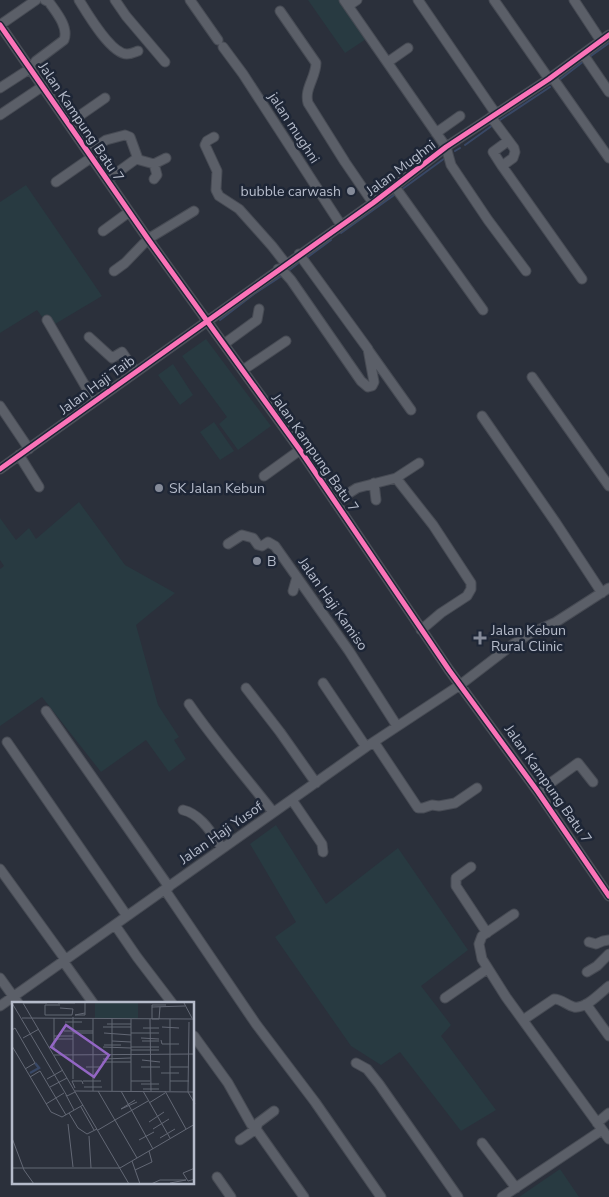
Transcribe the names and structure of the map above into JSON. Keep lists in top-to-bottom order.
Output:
{
  "streets": {
    "street": [
      "Jalan Kampung Batu 7",
      "jalan mughni",
      "Jalan Mughni",
      "Jalan Haji Taib",
      "Jalan Haji Kamiso",
      "Jalan Haji Yusof"
    ]
  },
  "crossings": [
    ["Jalan Kampung Batu 7", "Jalan Mughni"],
    ["Jalan Kampung Batu 7", "Jalan Haji Taib"],
    ["Jalan Kampung Batu 7", "Jalan Haji Yusof"],
    ["jalan mughni", "Jalan Mughni"],
    ["Jalan Mughni", "Jalan Haji Taib"],
    ["Jalan Haji Kamiso", "Jalan Haji Yusof"]
  ],
  "places": {
    "other": ["bubble carwash", "SK Jalan Kebun", "B"],
    "health": ["Jalan Kebun Rural Clinic"]
  }
}
